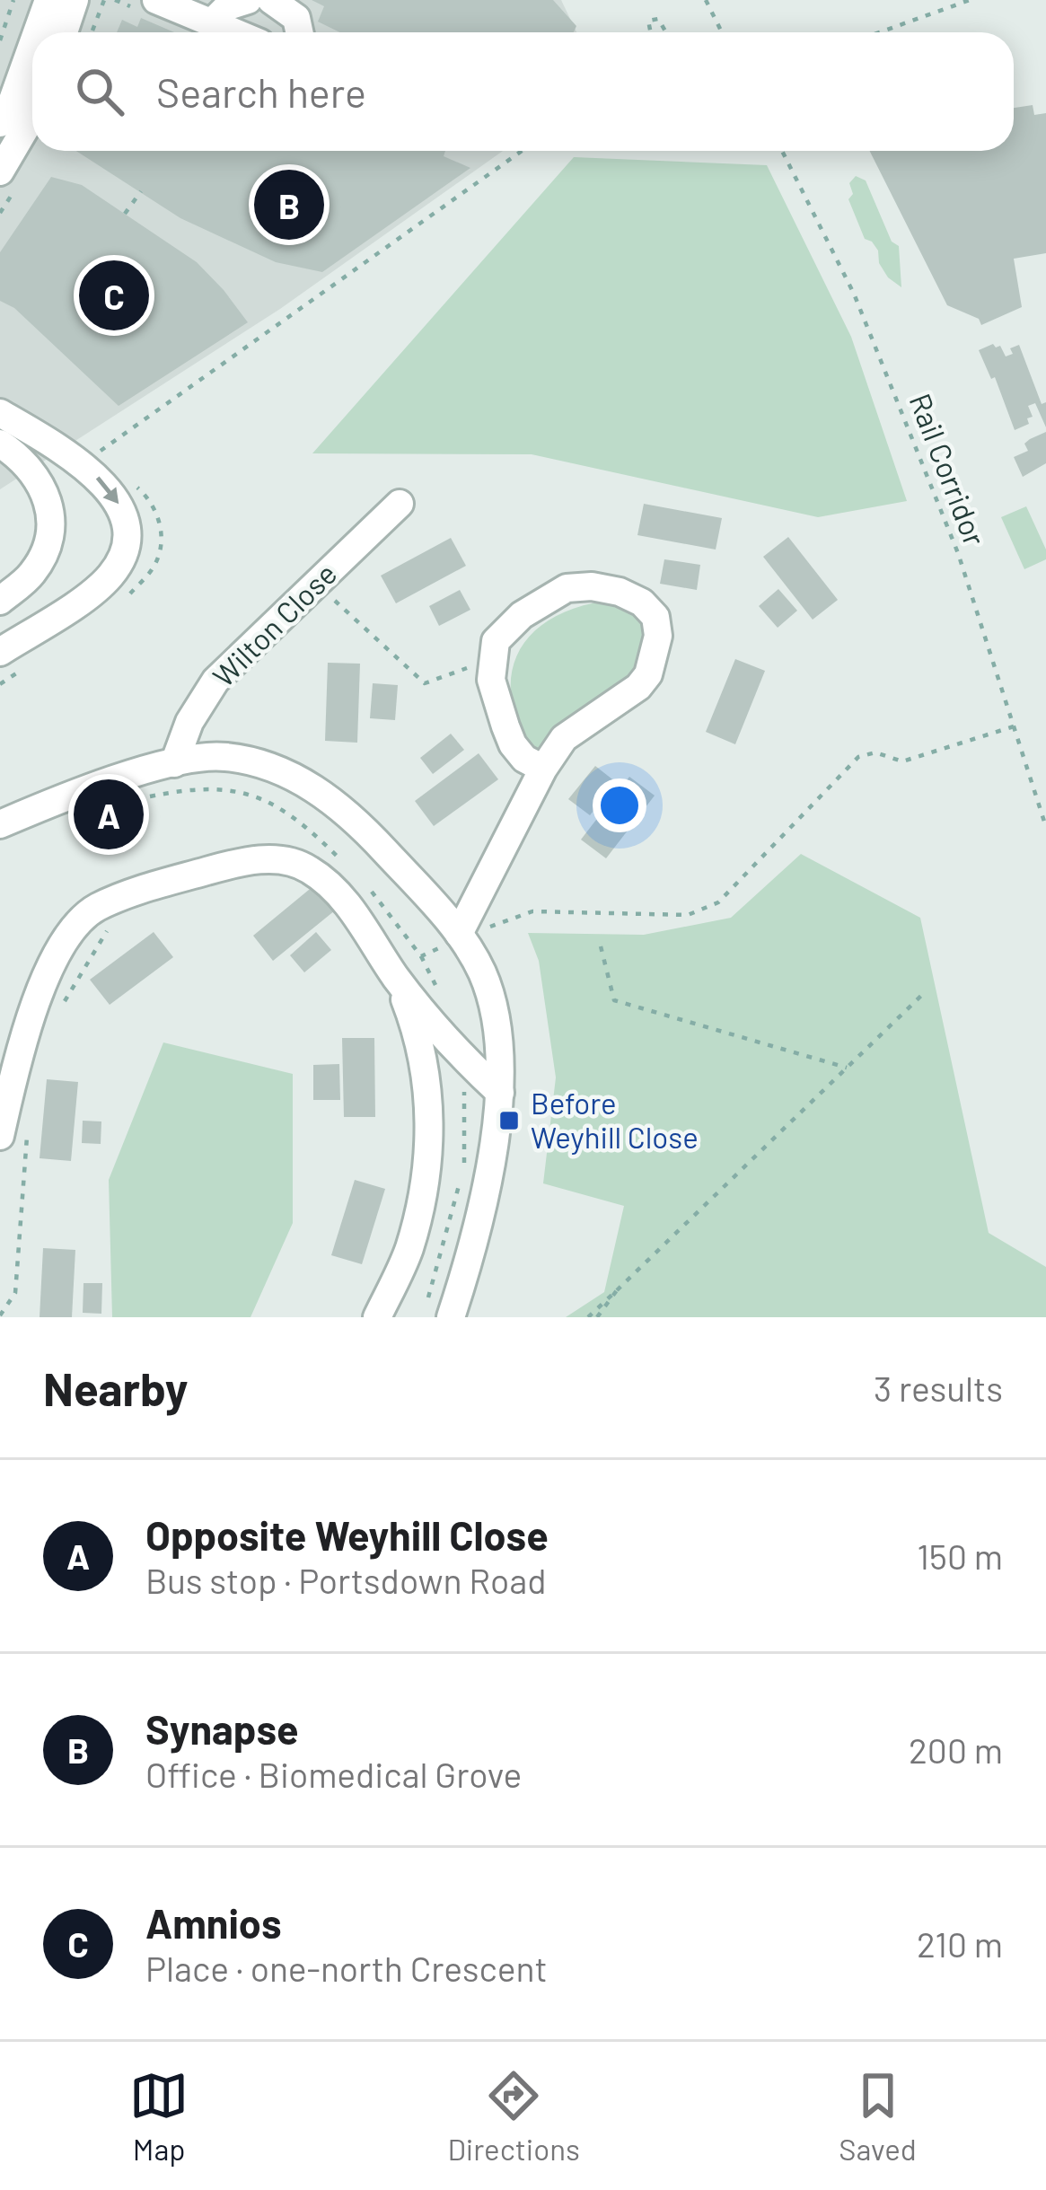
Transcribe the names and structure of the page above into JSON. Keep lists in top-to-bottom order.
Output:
{
  "streets": {
    "street": ["Wilton Close"],
    "path": ["Rail Corridor"]
  },
  "places": {
    "transit": ["Before Weyhill Close"]
  },
  "page": {
    "search": "Search here",
    "pins": ["B", "C", "A"],
    "heading": ["Nearby", "3 results"],
    "list": [
      {
        "mark": "A",
        "name": "Opposite Weyhill Close",
        "note": "Bus stop · Portsdown Road",
        "value": "150 m"
      },
      {
        "mark": "B",
        "name": "Synapse",
        "note": "Office · Biomedical Grove",
        "value": "200 m"
      },
      {
        "mark": "C",
        "name": "Amnios",
        "note": "Place · one-north Crescent",
        "value": "210 m"
      }
    ],
    "nav": ["Map", "Directions", "Saved"]
  }
}
